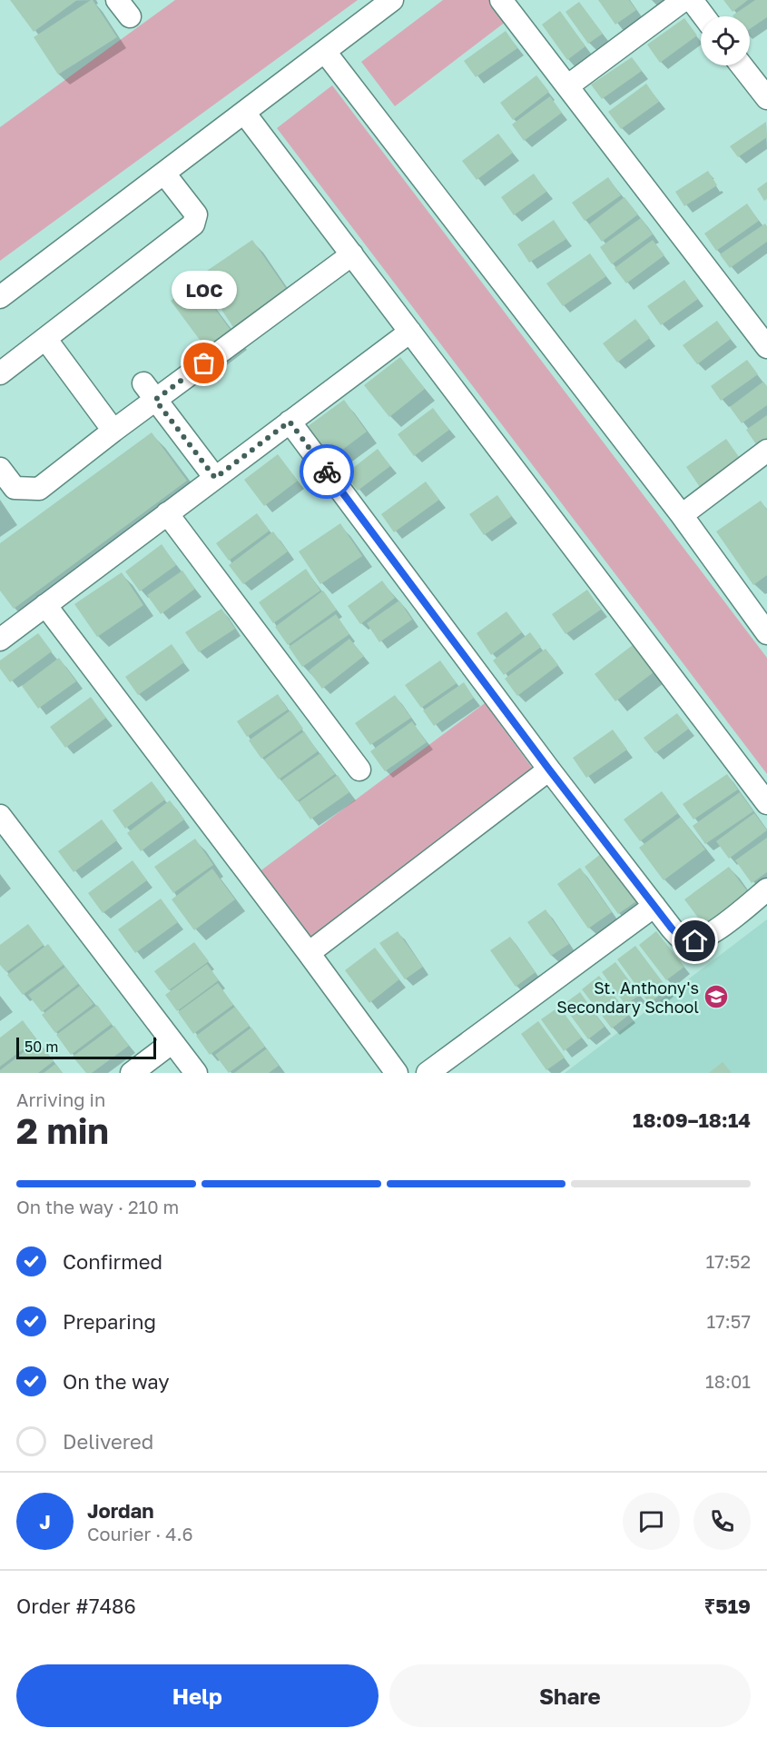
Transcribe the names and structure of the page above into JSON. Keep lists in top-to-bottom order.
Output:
{
  "places": {
    "other": ["LOC"],
    "school or university": ["St. Anthony's Secondary School"]
  },
  "scale_bar": "50 m",
  "page": {
    "bubble": "LOC",
    "scale": "50 m",
    "heading": ["2 min", "Arriving in", "18:09–18:14"],
    "panel": [
      "Jordan",
      "Courier · 4.6",
      "Order #7486",
      "₹519"
    ],
    "bar": "On the way · 210 m",
    "list": [
      ["Confirmed", "17:52"],
      ["Preparing", "17:57"],
      ["On the way", "18:01"],
      "Delivered"
    ],
    "round": "J",
    "buttons": ["Help", "Share"]
  }
}
